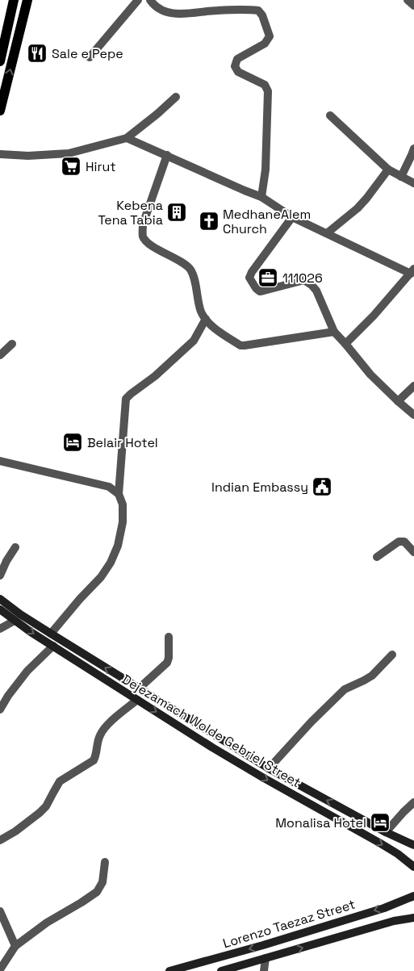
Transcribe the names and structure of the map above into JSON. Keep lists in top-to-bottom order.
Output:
{
  "streets": {
    "main road": ["Dejezamach Wolde Gebriel Street", "Lorenzo Taezaz Street"]
  },
  "places": {
    "restaurant": ["Sale e Pepe"],
    "supermarket": ["Hirut"],
    "building": ["Kebena Tena Tabia"],
    "church": ["MedhaneAlem Church"],
    "office": ["111026"],
    "hotel": ["Belair Hotel", "Monalisa Hotel"],
    "public building": ["Indian Embassy"]
  }
}
